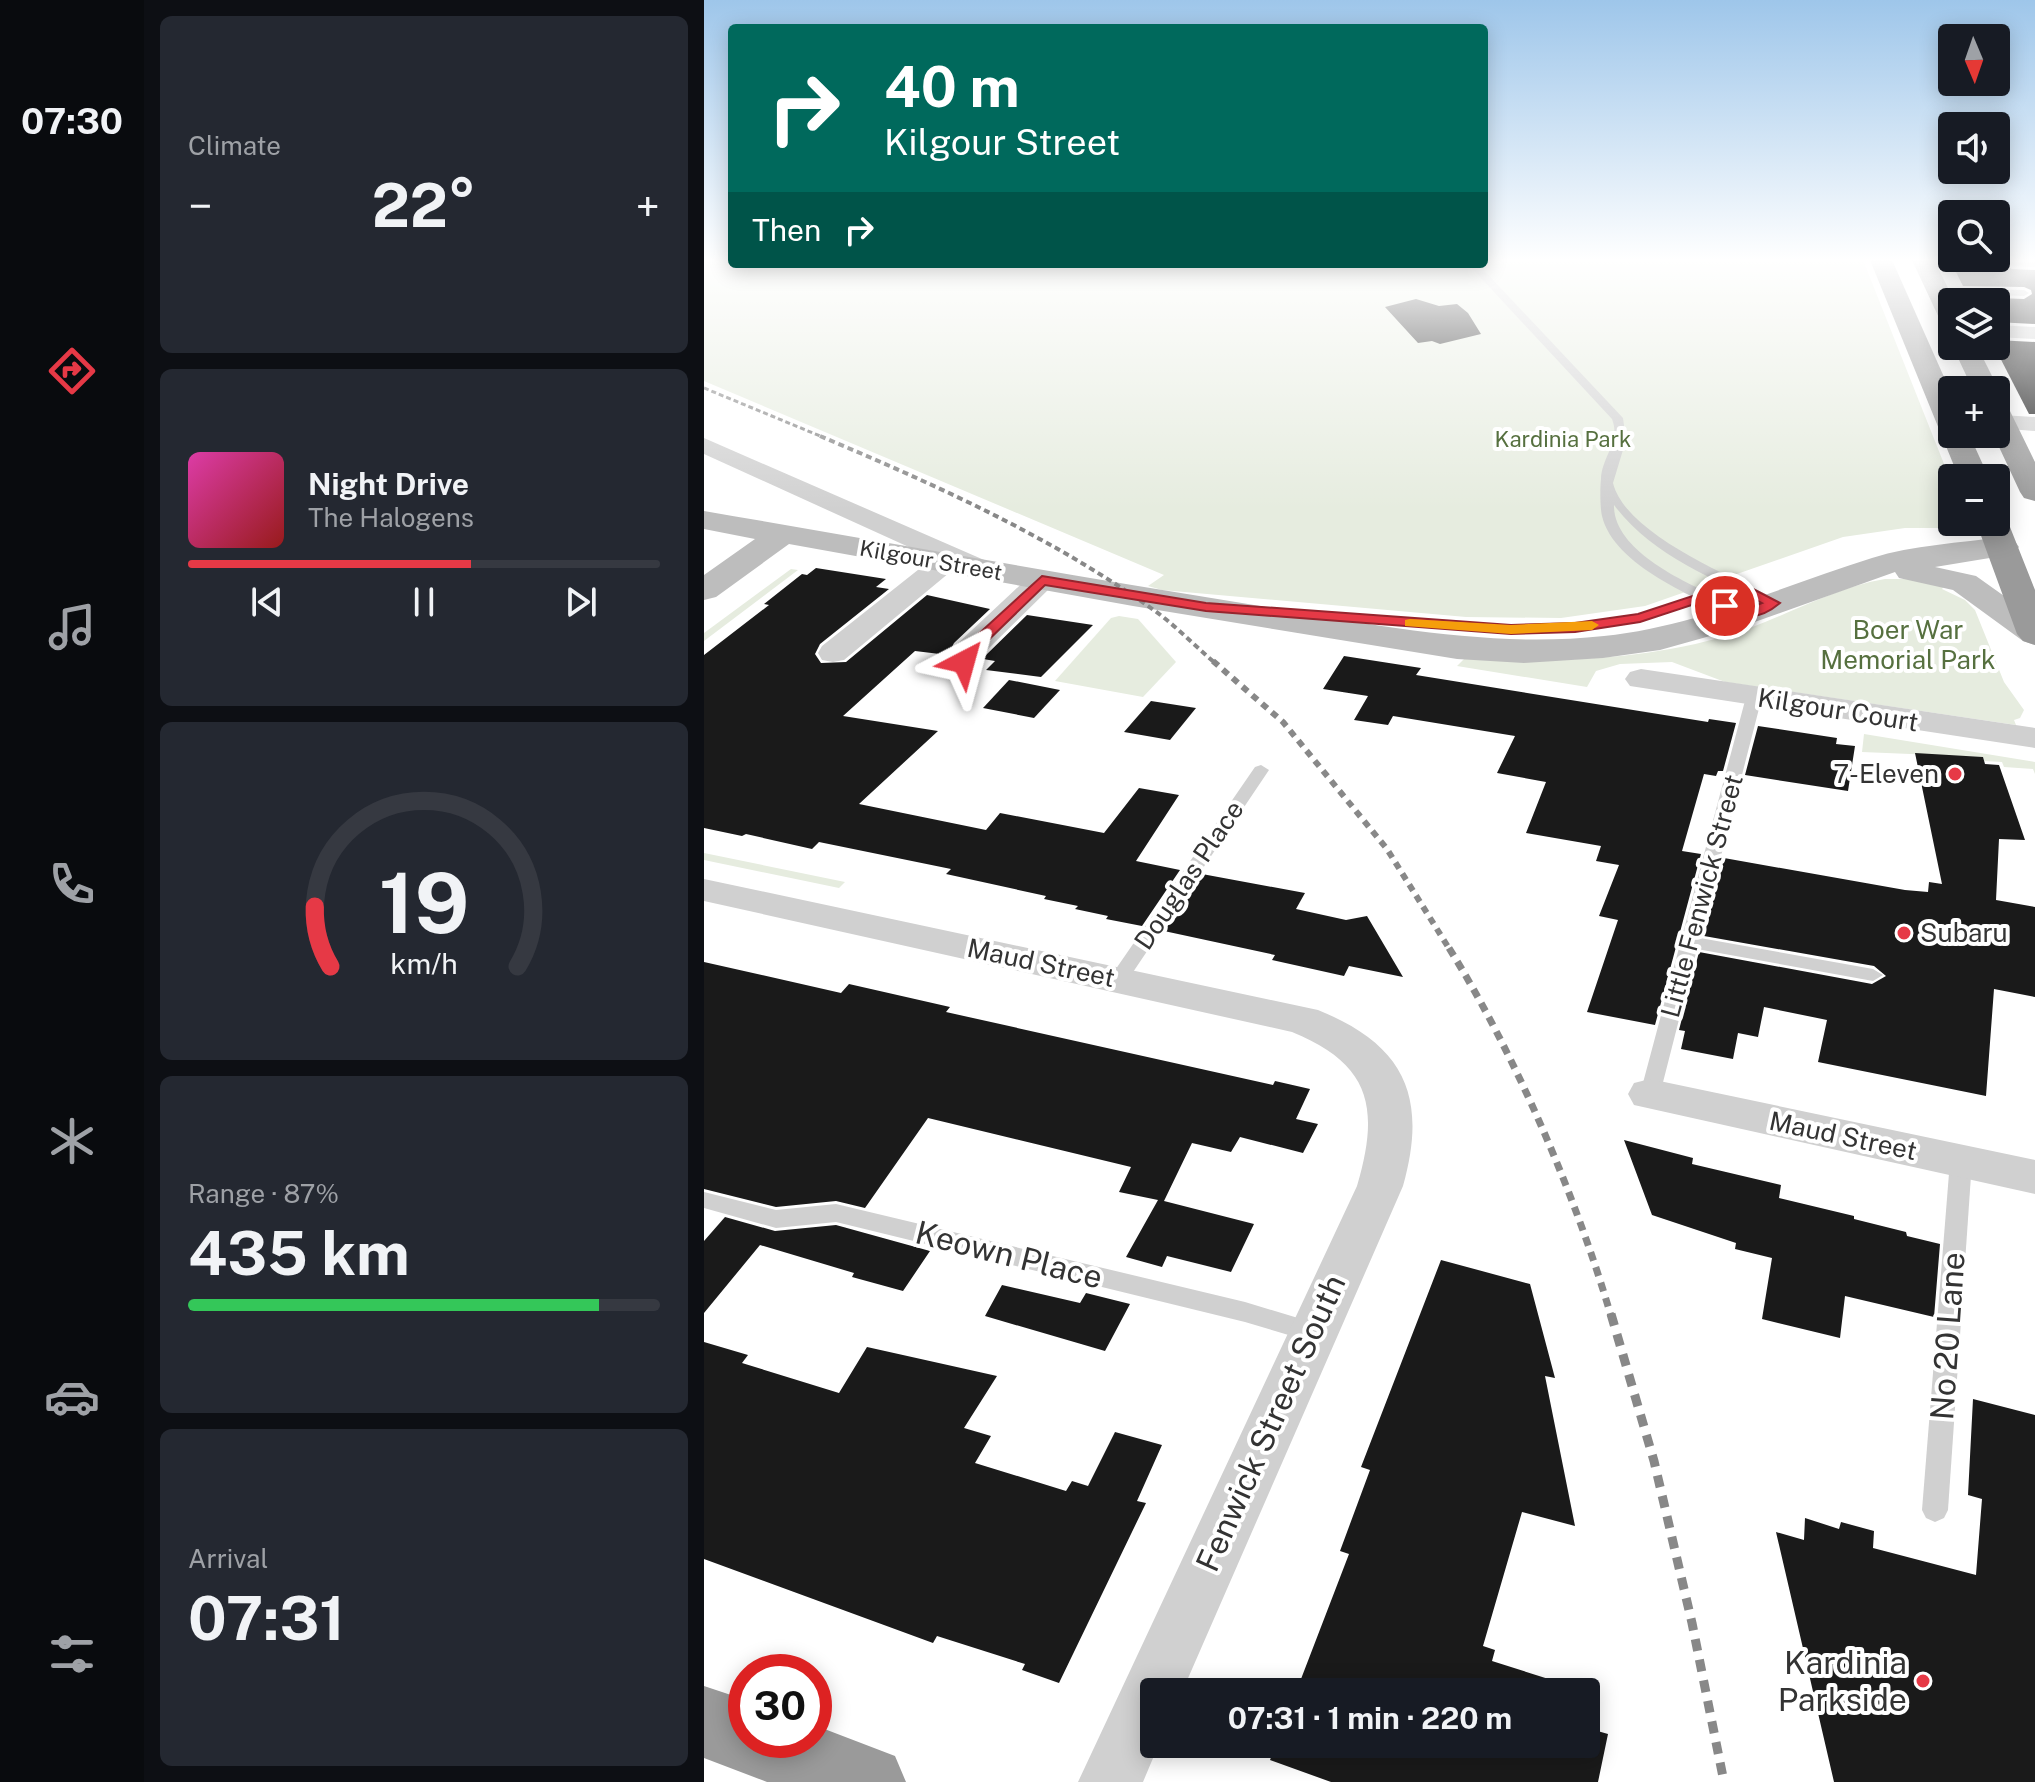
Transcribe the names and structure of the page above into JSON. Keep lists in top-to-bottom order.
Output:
{
  "streets": {
    "street": [
      "Kilgour Street",
      "Kilgour Court",
      "Maud Street",
      "Fenwick Street South"
    ],
    "lane": [
      "Douglas Place",
      "Little Fenwick Street",
      "Keown Place",
      "No 20 Lane"
    ]
  },
  "crossings": [
    ["Kilgour Court", "Little Fenwick Street"],
    ["Douglas Place", "Maud Street"],
    ["Little Fenwick Street", "Maud Street"],
    ["Maud Street", "No 20 Lane"],
    ["Maud Street", "Fenwick Street South"],
    ["Keown Place", "Fenwick Street South"]
  ],
  "parks": ["Kardinia Park", "Boer War Memorial Park"],
  "places": ["7-Eleven", "Subaru", "Kardinia Parkside"],
  "north": "bottom",
  "page": {
    "tabs": "07:30",
    "tile": [
      "Climate",
      ["Range · 87%", "435 km"],
      ["Arrival", "07:31"]
    ],
    "map_buttons": ["+", "−"],
    "turn": ["40 m", "Kilgour Street"],
    "heat": ["−", "22°", "+"],
    "then": "Then",
    "song": ["Night Drive", "The Halogens"],
    "limit": "30",
    "trip": "07:31 · 1 min · 220 m",
    "gauge": ["19", "km/h"]
  }
}
